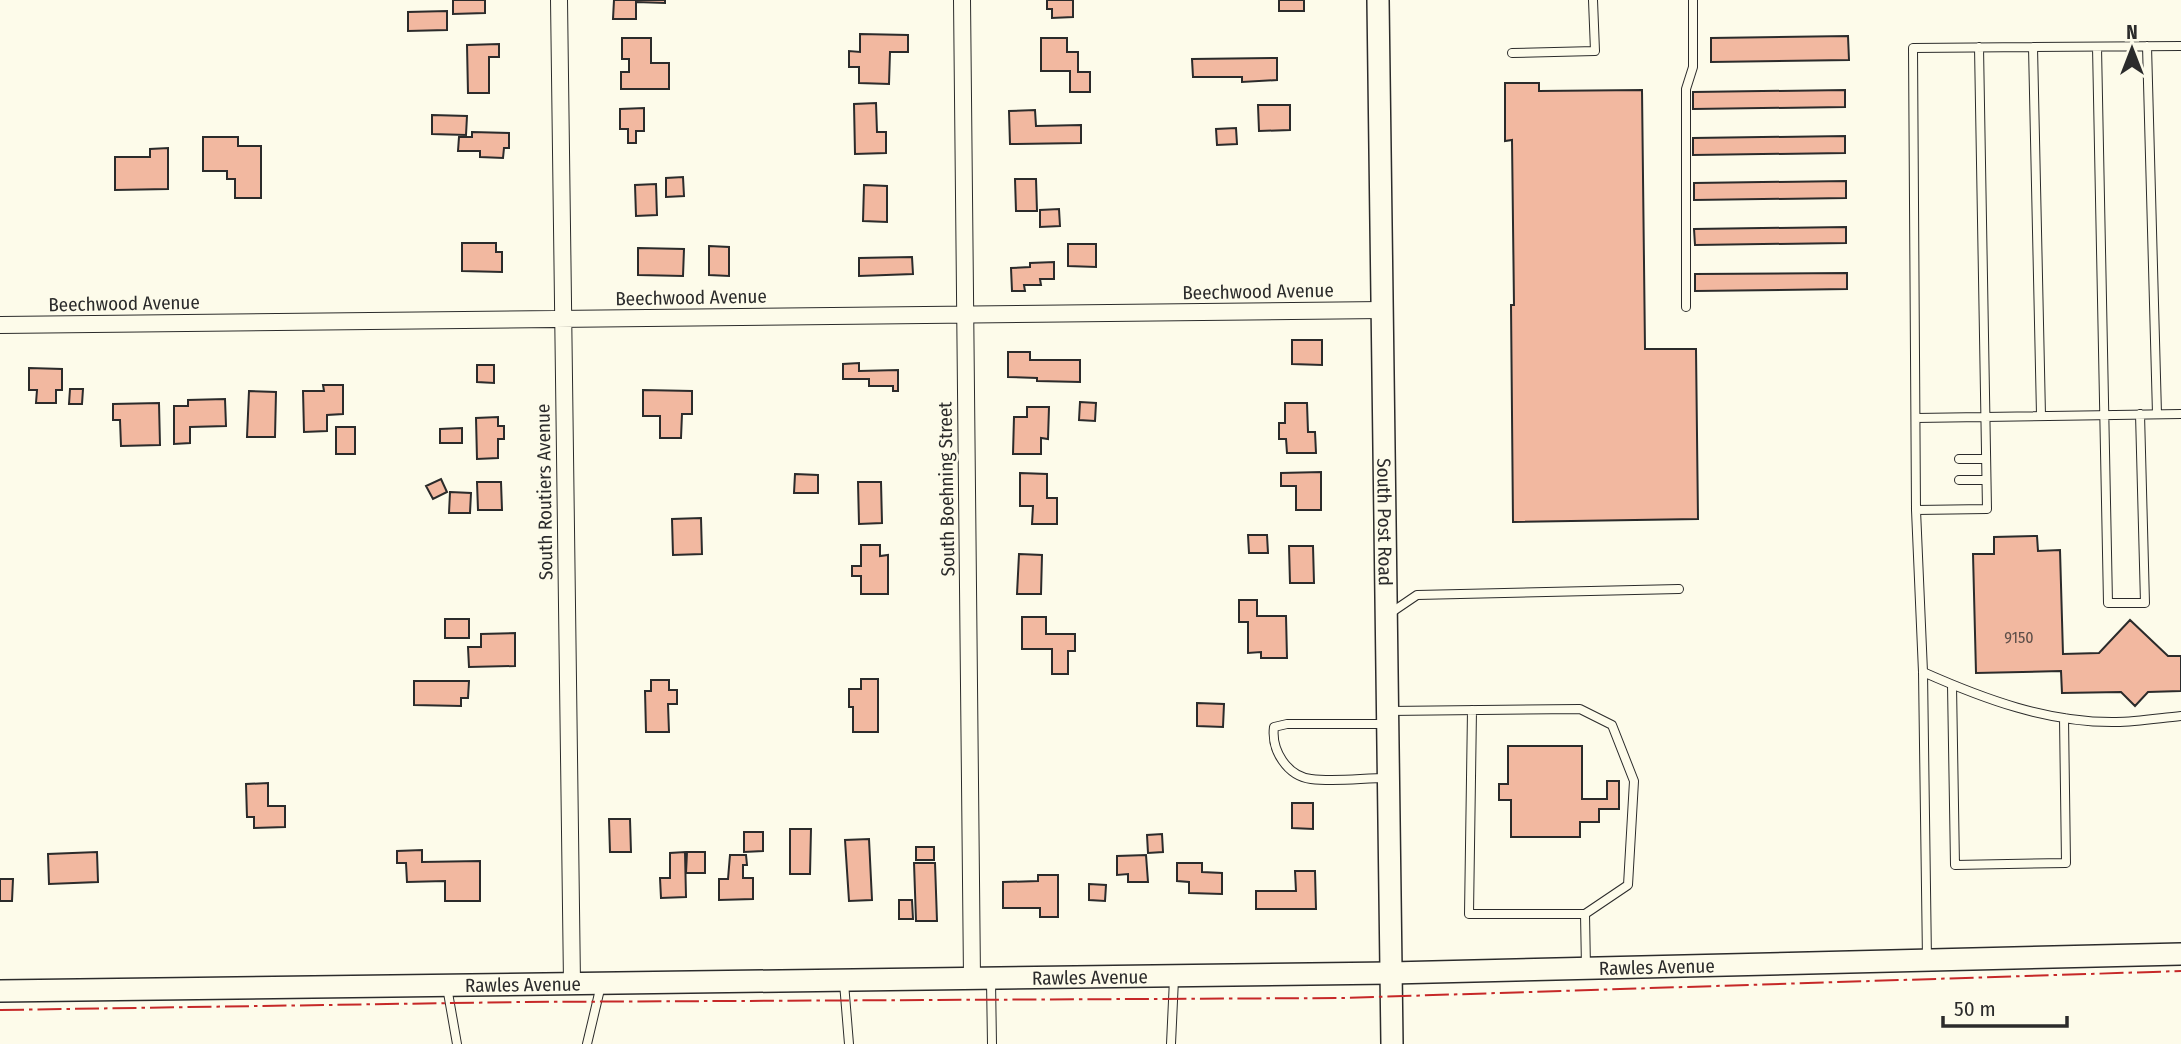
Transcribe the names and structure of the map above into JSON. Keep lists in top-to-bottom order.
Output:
{
  "streets": {
    "street": [
      "Beechwood Avenue",
      "South Boehning Street",
      "South Routiers Avenue",
      "South Post Road",
      "Rawles Avenue"
    ]
  },
  "crossings": [
    ["Beechwood Avenue", "South Boehning Street"],
    ["Beechwood Avenue", "South Routiers Avenue"],
    ["Beechwood Avenue", "South Post Road"],
    ["South Boehning Street", "Rawles Avenue"],
    ["South Routiers Avenue", "Rawles Avenue"],
    ["South Post Road", "Rawles Avenue"]
  ],
  "house_numbers": ["9150"],
  "scale_bar": "50 m",
  "north": "top"
}
